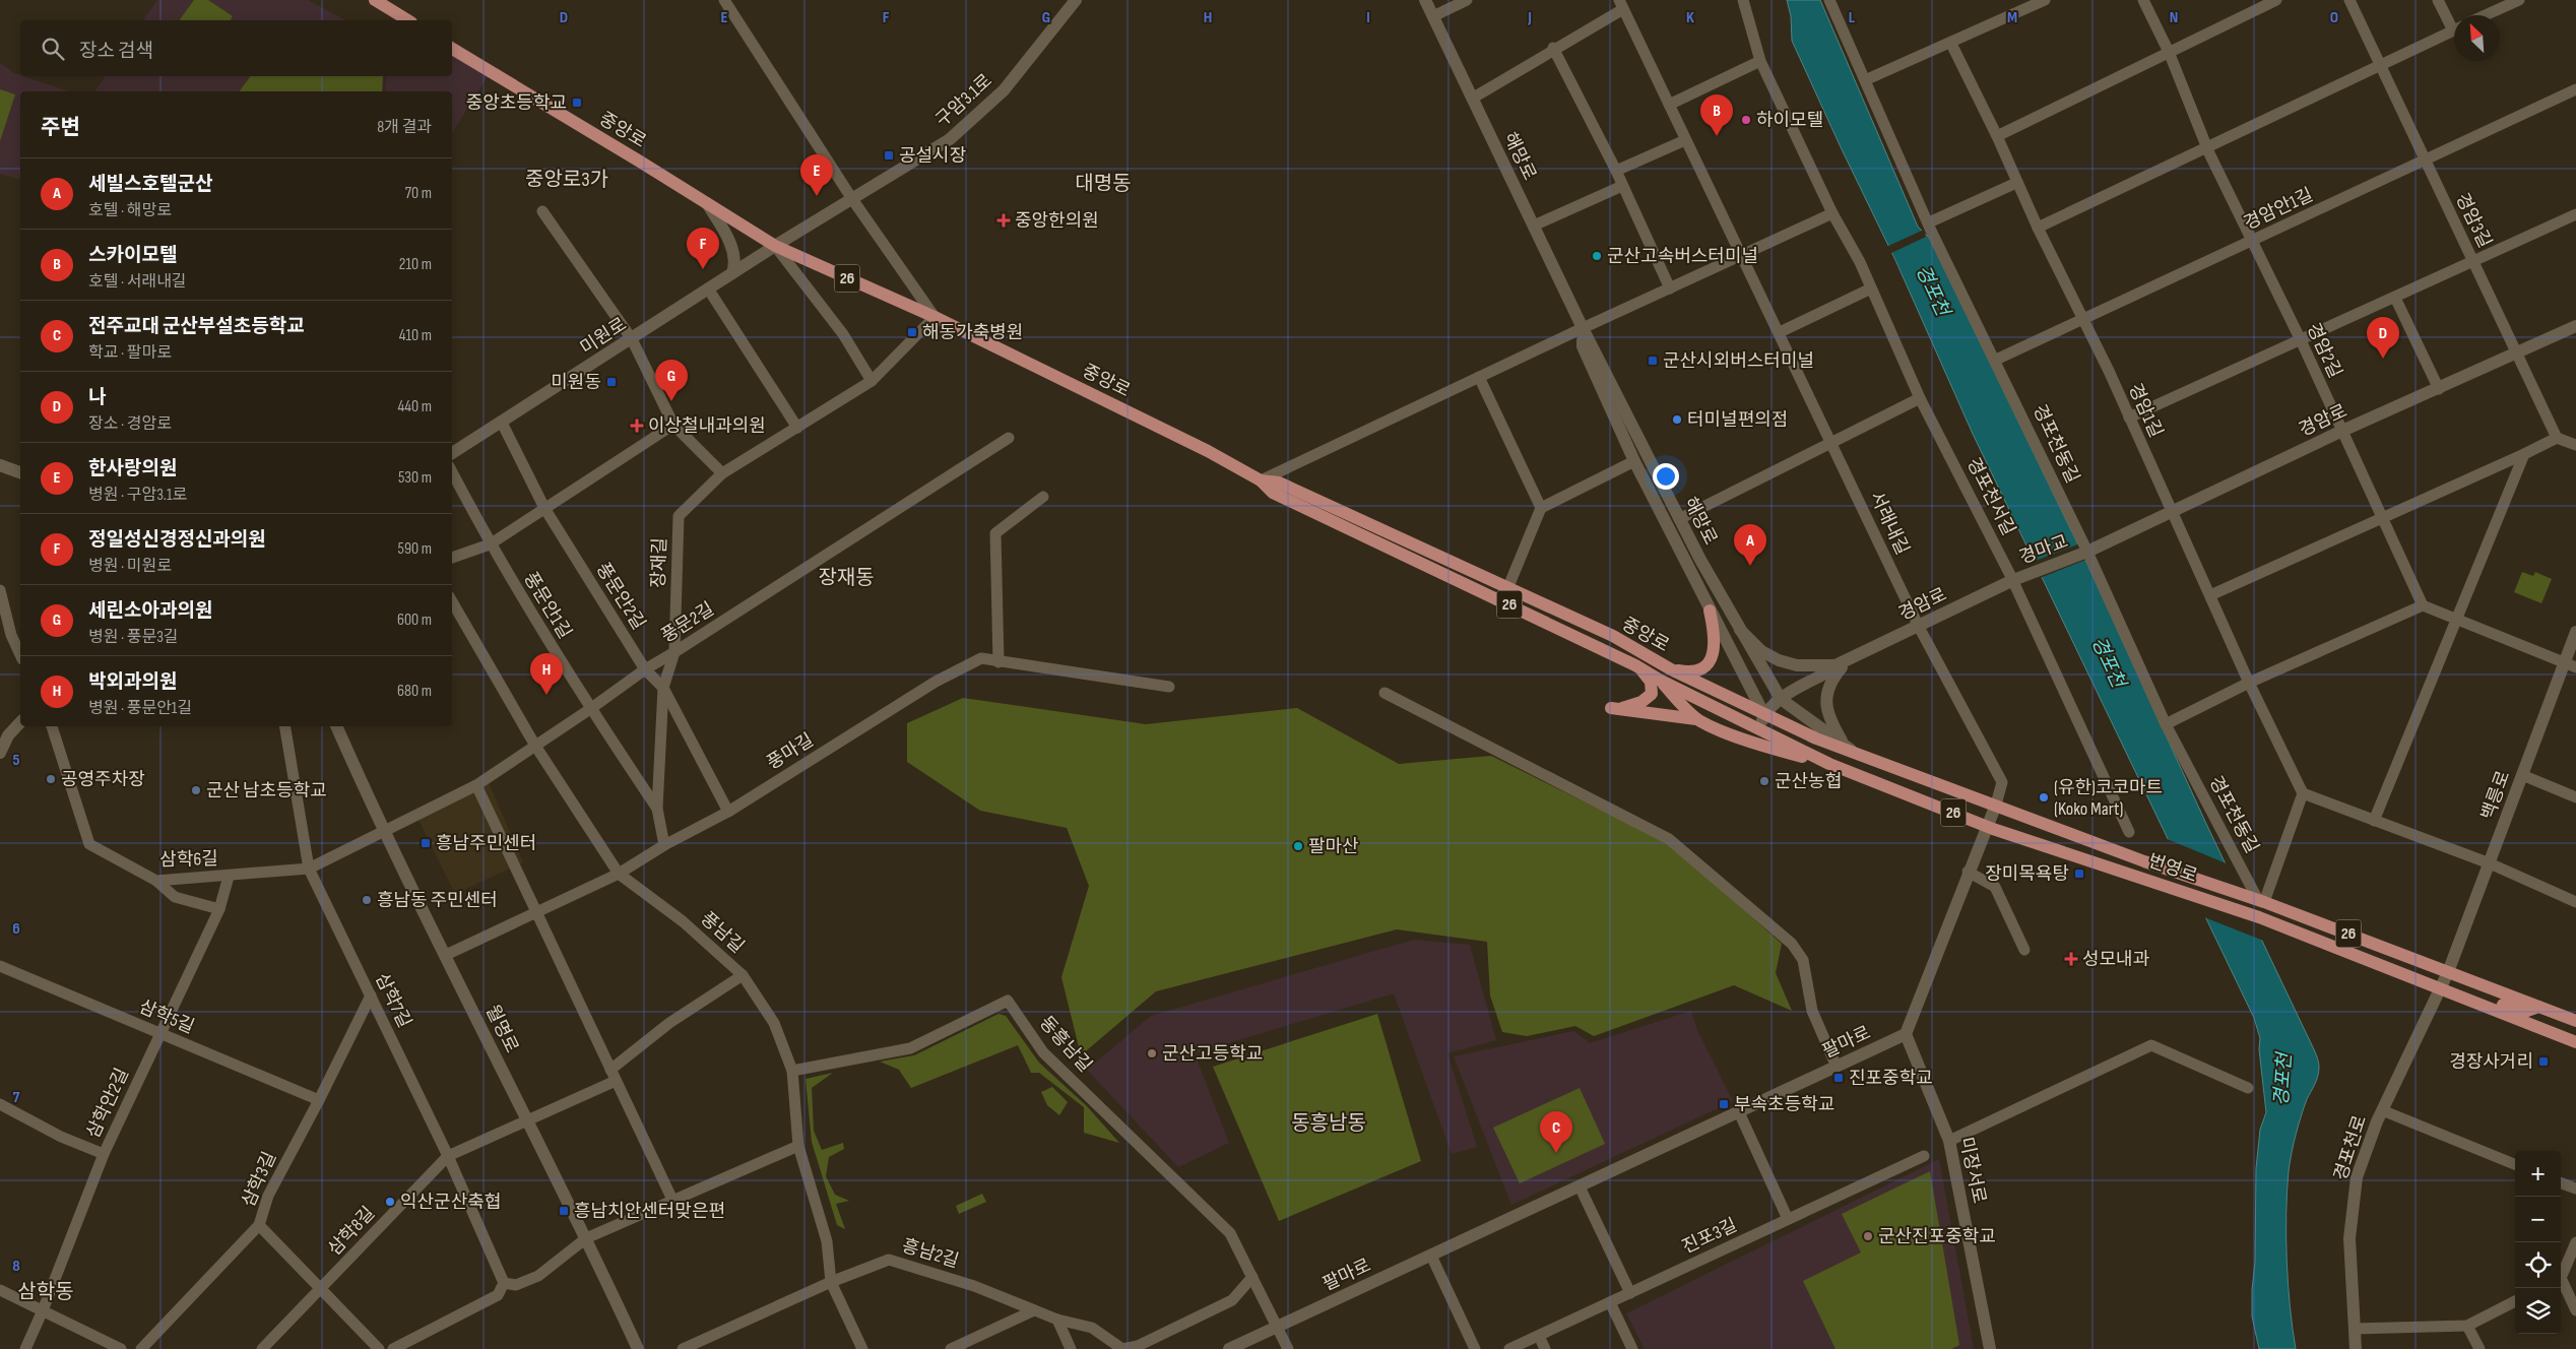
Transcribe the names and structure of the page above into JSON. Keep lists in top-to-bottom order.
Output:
{
  "streets": {
    "main road": ["중앙로", "26", "번영로"],
    "street": [
      "구암3.1로",
      "해망로",
      "경암안1길",
      "경암3길",
      "미원로",
      "경암2길",
      "경암1길",
      "경암로",
      "경포천동길",
      "경포천서길",
      "서래내길",
      "경마교",
      "장재길",
      "풍문안2길",
      "풍문안1길",
      "풍문2길",
      "풍마길",
      "백릉로",
      "삼학6길",
      "풍남길",
      "삼학7길",
      "삼학5길",
      "월명로",
      "팔마로",
      "동흥남길",
      "삼학안2길",
      "경포천로",
      "미장서로",
      "삼학3길",
      "삼학8길",
      "진포3길",
      "흥남2길"
    ]
  },
  "crossings": [
    ["구암3.1로", "중앙로"],
    ["구암3.1로", "미원로"],
    ["중앙로", "해망로"],
    ["중앙로", "미원로"],
    ["중앙로", "장재길"],
    ["중앙로", "번영로"],
    ["해망로", "서래내길"],
    ["해망로", "번영로"],
    ["경암안1길", "경암3길"],
    ["경암안1길", "경암2길"],
    ["경암안1길", "경암1길"],
    ["경암안1길", "경포천동길"],
    ["경암3길", "경암로"],
    ["미원로", "풍문안2길"],
    ["경암2길", "경암로"],
    ["경암1길", "경암로"],
    ["경암로", "경포천동길"],
    ["경암로", "경포천서길"],
    ["경암로", "서래내길"],
    ["경암로", "경마교"],
    ["경포천동길", "경마교"],
    ["경포천동길", "번영로"],
    ["경포천서길", "경마교"],
    ["서래내길", "번영로"],
    ["장재길", "풍문안2길"],
    ["장재길", "풍문안1길"],
    ["장재길", "풍문2길"],
    ["장재길", "풍마길"],
    ["풍문안2길", "풍문2길"],
    ["풍문안2길", "풍마길"],
    ["풍문안1길", "풍문2길"],
    ["풍문2길", "삼학6길"],
    ["풍문2길", "풍남길"],
    ["풍문2길", "월명로"],
    ["풍마길", "풍남길"],
    ["풍마길", "월명로"],
    ["백릉로", "번영로"],
    ["백릉로", "경포천로"],
    ["삼학6길", "삼학7길"],
    ["삼학6길", "월명로"],
    ["삼학6길", "삼학안2길"],
    ["번영로", "경포천로"],
    ["풍남길", "동흥남길"],
    ["풍남길", "흥남2길"],
    ["삼학7길", "삼학3길"],
    ["삼학7길", "삼학8길"],
    ["삼학5길", "삼학안2길"],
    ["삼학5길", "삼학3길"],
    ["월명로", "삼학8길"],
    ["팔마로", "동흥남길"],
    ["팔마로", "미장서로"],
    ["동흥남길", "흥남2길"],
    ["삼학3길", "삼학8길"]
  ],
  "districts": [
    "중앙로3가",
    "대명동",
    "장재동",
    "동흥남동",
    "삼학동"
  ],
  "water": ["경포천"],
  "places": {
    "transit": [
      "중앙초등학교",
      "공설시장",
      "해동가축병원",
      "군산시외버스터미널",
      "미원동",
      "흥남주민센터",
      "장미목욕탕",
      "경장사거리",
      "진포중학교",
      "부속초등학교",
      "흥남치안센터맞은편"
    ],
    "other": [
      "하이모텔",
      "군산고속버스터미널",
      "터미널편의점",
      "공영주차장",
      "군산농협",
      "군산 남초등학교",
      "(유한)코코마트 (Koko Mart)",
      "팔마산",
      "흥남동 주민센터",
      "군산고등학교",
      "익산군산축협",
      "군산진포중학교"
    ],
    "health": ["중앙한의원", "이상철내과의원", "성모내과"]
  },
  "north": "top left",
  "page": {
    "search": "장소 검색",
    "heading": ["주변", "8개 결과"],
    "pins": [
      "B",
      "E",
      "F",
      "D",
      "G",
      "A",
      "H",
      "C"
    ],
    "list": [
      {
        "mark": "A",
        "name": "세빌스호텔군산",
        "note": "호텔 · 해망로",
        "value": "70 m"
      },
      {
        "mark": "B",
        "name": "스카이모텔",
        "note": "호텔 · 서래내길",
        "value": "210 m"
      },
      {
        "mark": "C",
        "name": "전주교대 군산부설초등학교",
        "note": "학교 · 팔마로",
        "value": "410 m"
      },
      {
        "mark": "D",
        "name": "나",
        "note": "장소 · 경암로",
        "value": "440 m"
      },
      {
        "mark": "E",
        "name": "한사랑의원",
        "note": "병원 · 구암3.1로",
        "value": "530 m"
      },
      {
        "mark": "F",
        "name": "정일성신경정신과의원",
        "note": "병원 · 미원로",
        "value": "590 m"
      },
      {
        "mark": "G",
        "name": "세린소아과의원",
        "note": "병원 · 풍문3길",
        "value": "600 m"
      },
      {
        "mark": "H",
        "name": "박외과의원",
        "note": "병원 · 풍문안1길",
        "value": "680 m"
      }
    ],
    "map_buttons": ["+", "−"]
  },
  "grid": {
    "columns": [
      "D",
      "E",
      "F",
      "G",
      "H",
      "I",
      "J",
      "K",
      "L",
      "M",
      "N",
      "O"
    ],
    "rows": [
      "5",
      "6",
      "7",
      "8"
    ]
  }
}
